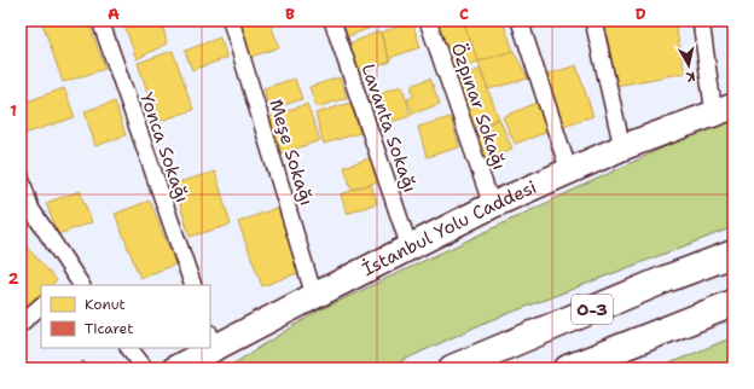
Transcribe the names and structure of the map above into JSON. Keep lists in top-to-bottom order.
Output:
{
  "streets": {
    "highway": ["O-3"],
    "main road": ["İstanbul Yolu Caddesi"],
    "street": [
      "Özpınar Sokağı",
      "Lavanta Sokağı",
      "Yonca Sokağı",
      "Meşe Sokağı"
    ]
  },
  "crossings": [
    ["Özpınar Sokağı", "İstanbul Yolu Caddesi"],
    ["Lavanta Sokağı", "İstanbul Yolu Caddesi"],
    ["Meşe Sokağı", "İstanbul Yolu Caddesi"]
  ],
  "legend": ["Konut", "Ticaret"],
  "north": "bottom",
  "grid": {
    "columns": [
      "A",
      "B",
      "C",
      "D"
    ],
    "rows": ["1", "2"]
  }
}
